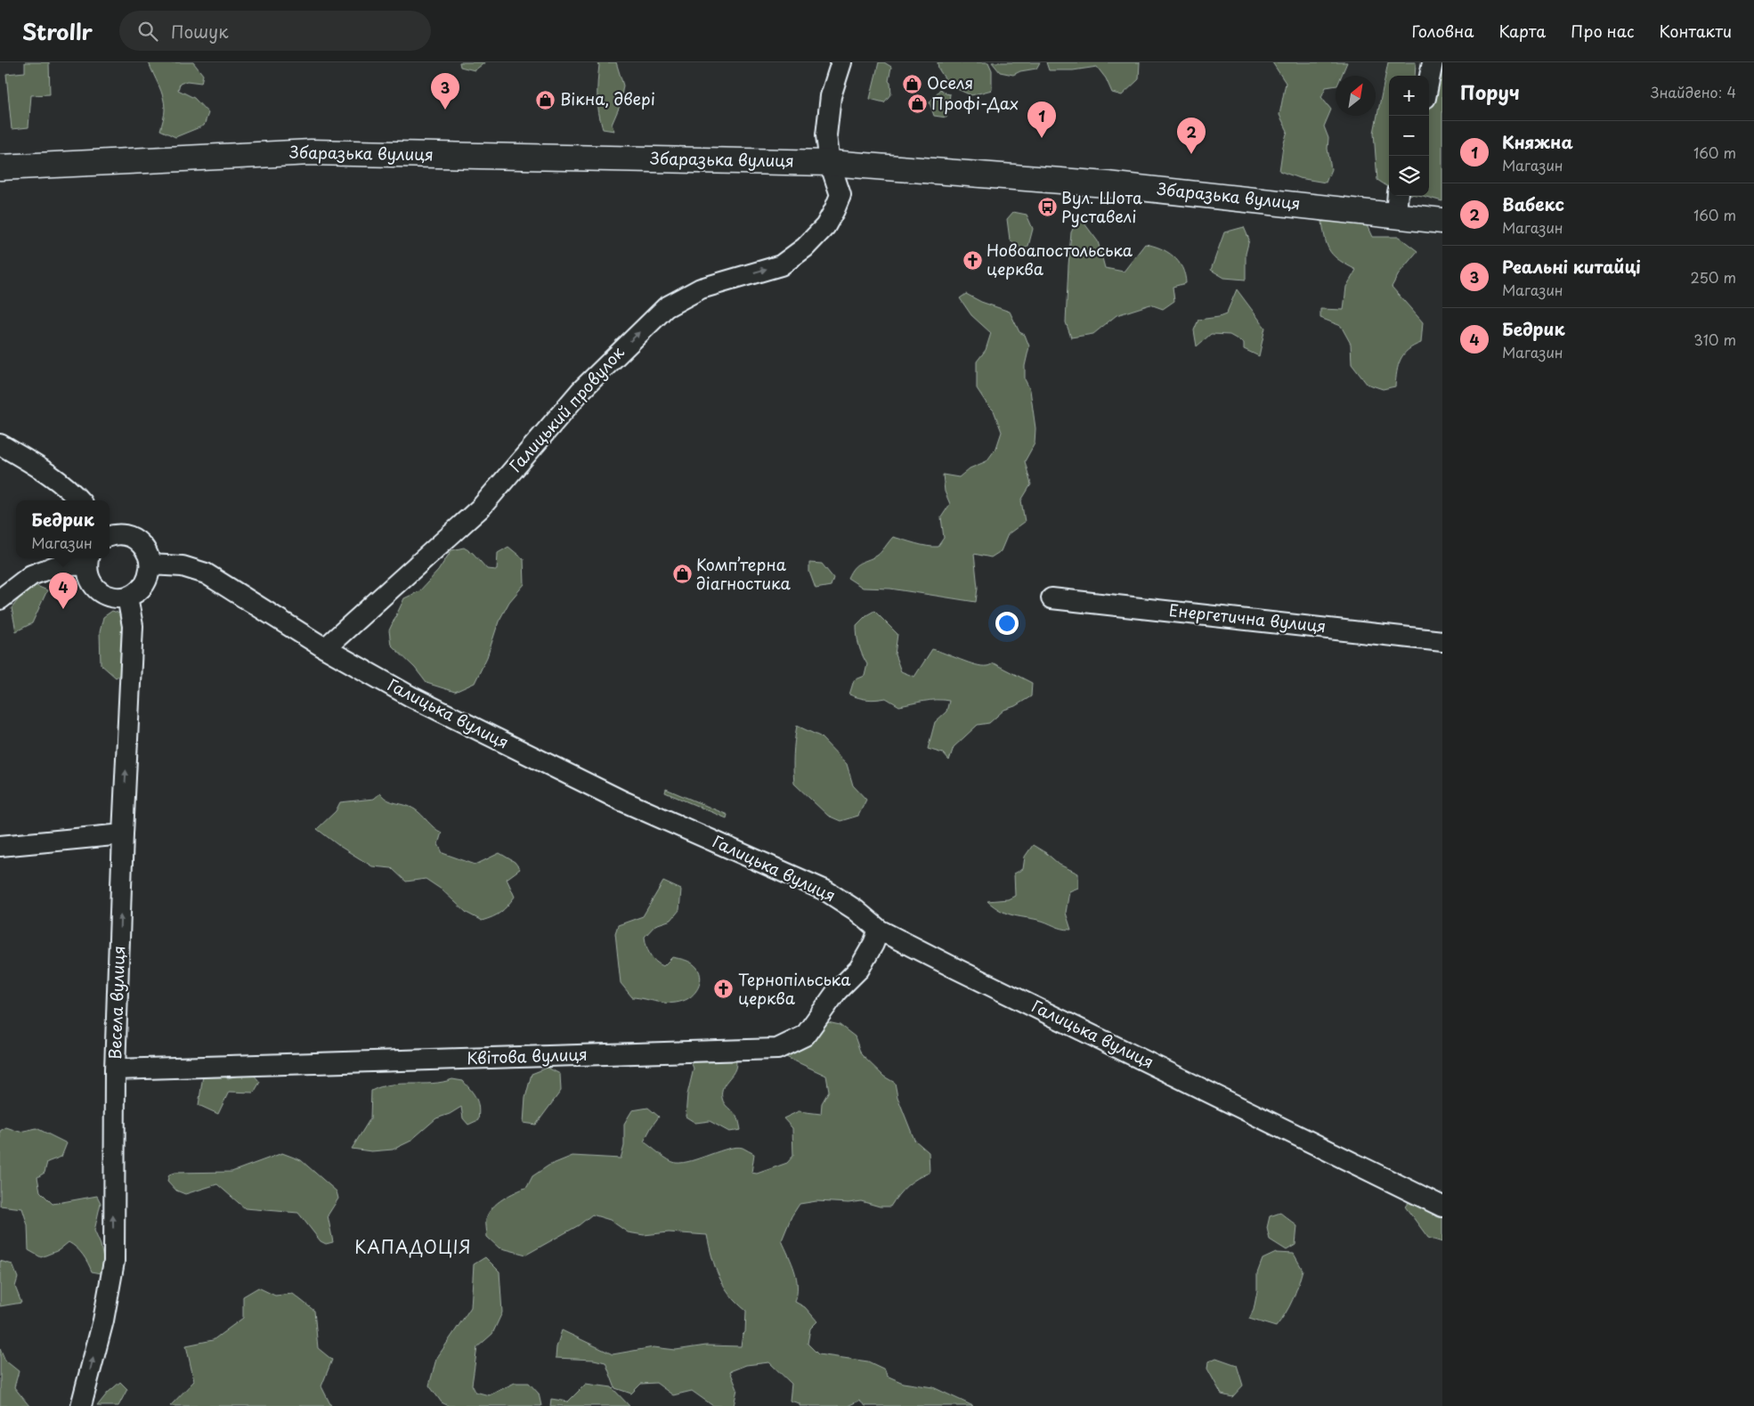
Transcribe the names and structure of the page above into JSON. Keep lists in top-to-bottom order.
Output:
{
  "streets": {
    "main road": ["Збаразька вулиця"],
    "street": [
      "Галицький провулок",
      "Енергетична вулиця",
      "Галицька вулиця",
      "Весела вулиця",
      "Квітова вулиця"
    ]
  },
  "crossings": [
    ["Збаразька вулиця", "Галицький провулок"],
    ["Галицький провулок", "Галицька вулиця"],
    ["Галицька вулиця", "Квітова вулиця"],
    ["Весела вулиця", "Квітова вулиця"]
  ],
  "one_way": ["Галицький провулок", "Весела вулиця"],
  "districts": ["КАПАДОЦІЯ"],
  "places": {
    "shop": [
      "Оселя",
      "Вікна, двері",
      "Профі-Дах",
      "Комп’терна діагностика"
    ],
    "bus stop": ["Вул. Шота Руставелі"],
    "church": ["Новоапостольська церква", "Тернопільська церква"]
  },
  "north": "top right",
  "page": {
    "header": "Strollr",
    "search": "Пошук",
    "nav": [
      "Головна",
      "Карта",
      "Про нас",
      "Контакти"
    ],
    "heading": ["Поруч", "Знайдено: 4"],
    "pins": [
      "3",
      "1",
      "2",
      "4"
    ],
    "map_buttons": ["+", "−"],
    "list": [
      {
        "mark": "1",
        "name": "Княжна",
        "note": "Магазин",
        "value": "160 m"
      },
      {
        "mark": "2",
        "name": "Вабекс",
        "note": "Магазин",
        "value": "160 m"
      },
      {
        "mark": "3",
        "name": "Реальні китайці",
        "note": "Магазин",
        "value": "250 m"
      },
      {
        "mark": "4",
        "name": "Бедрик",
        "note": "Магазин",
        "value": "310 m"
      }
    ],
    "popup": ["Бедрик", "Магазин"]
  }
}
